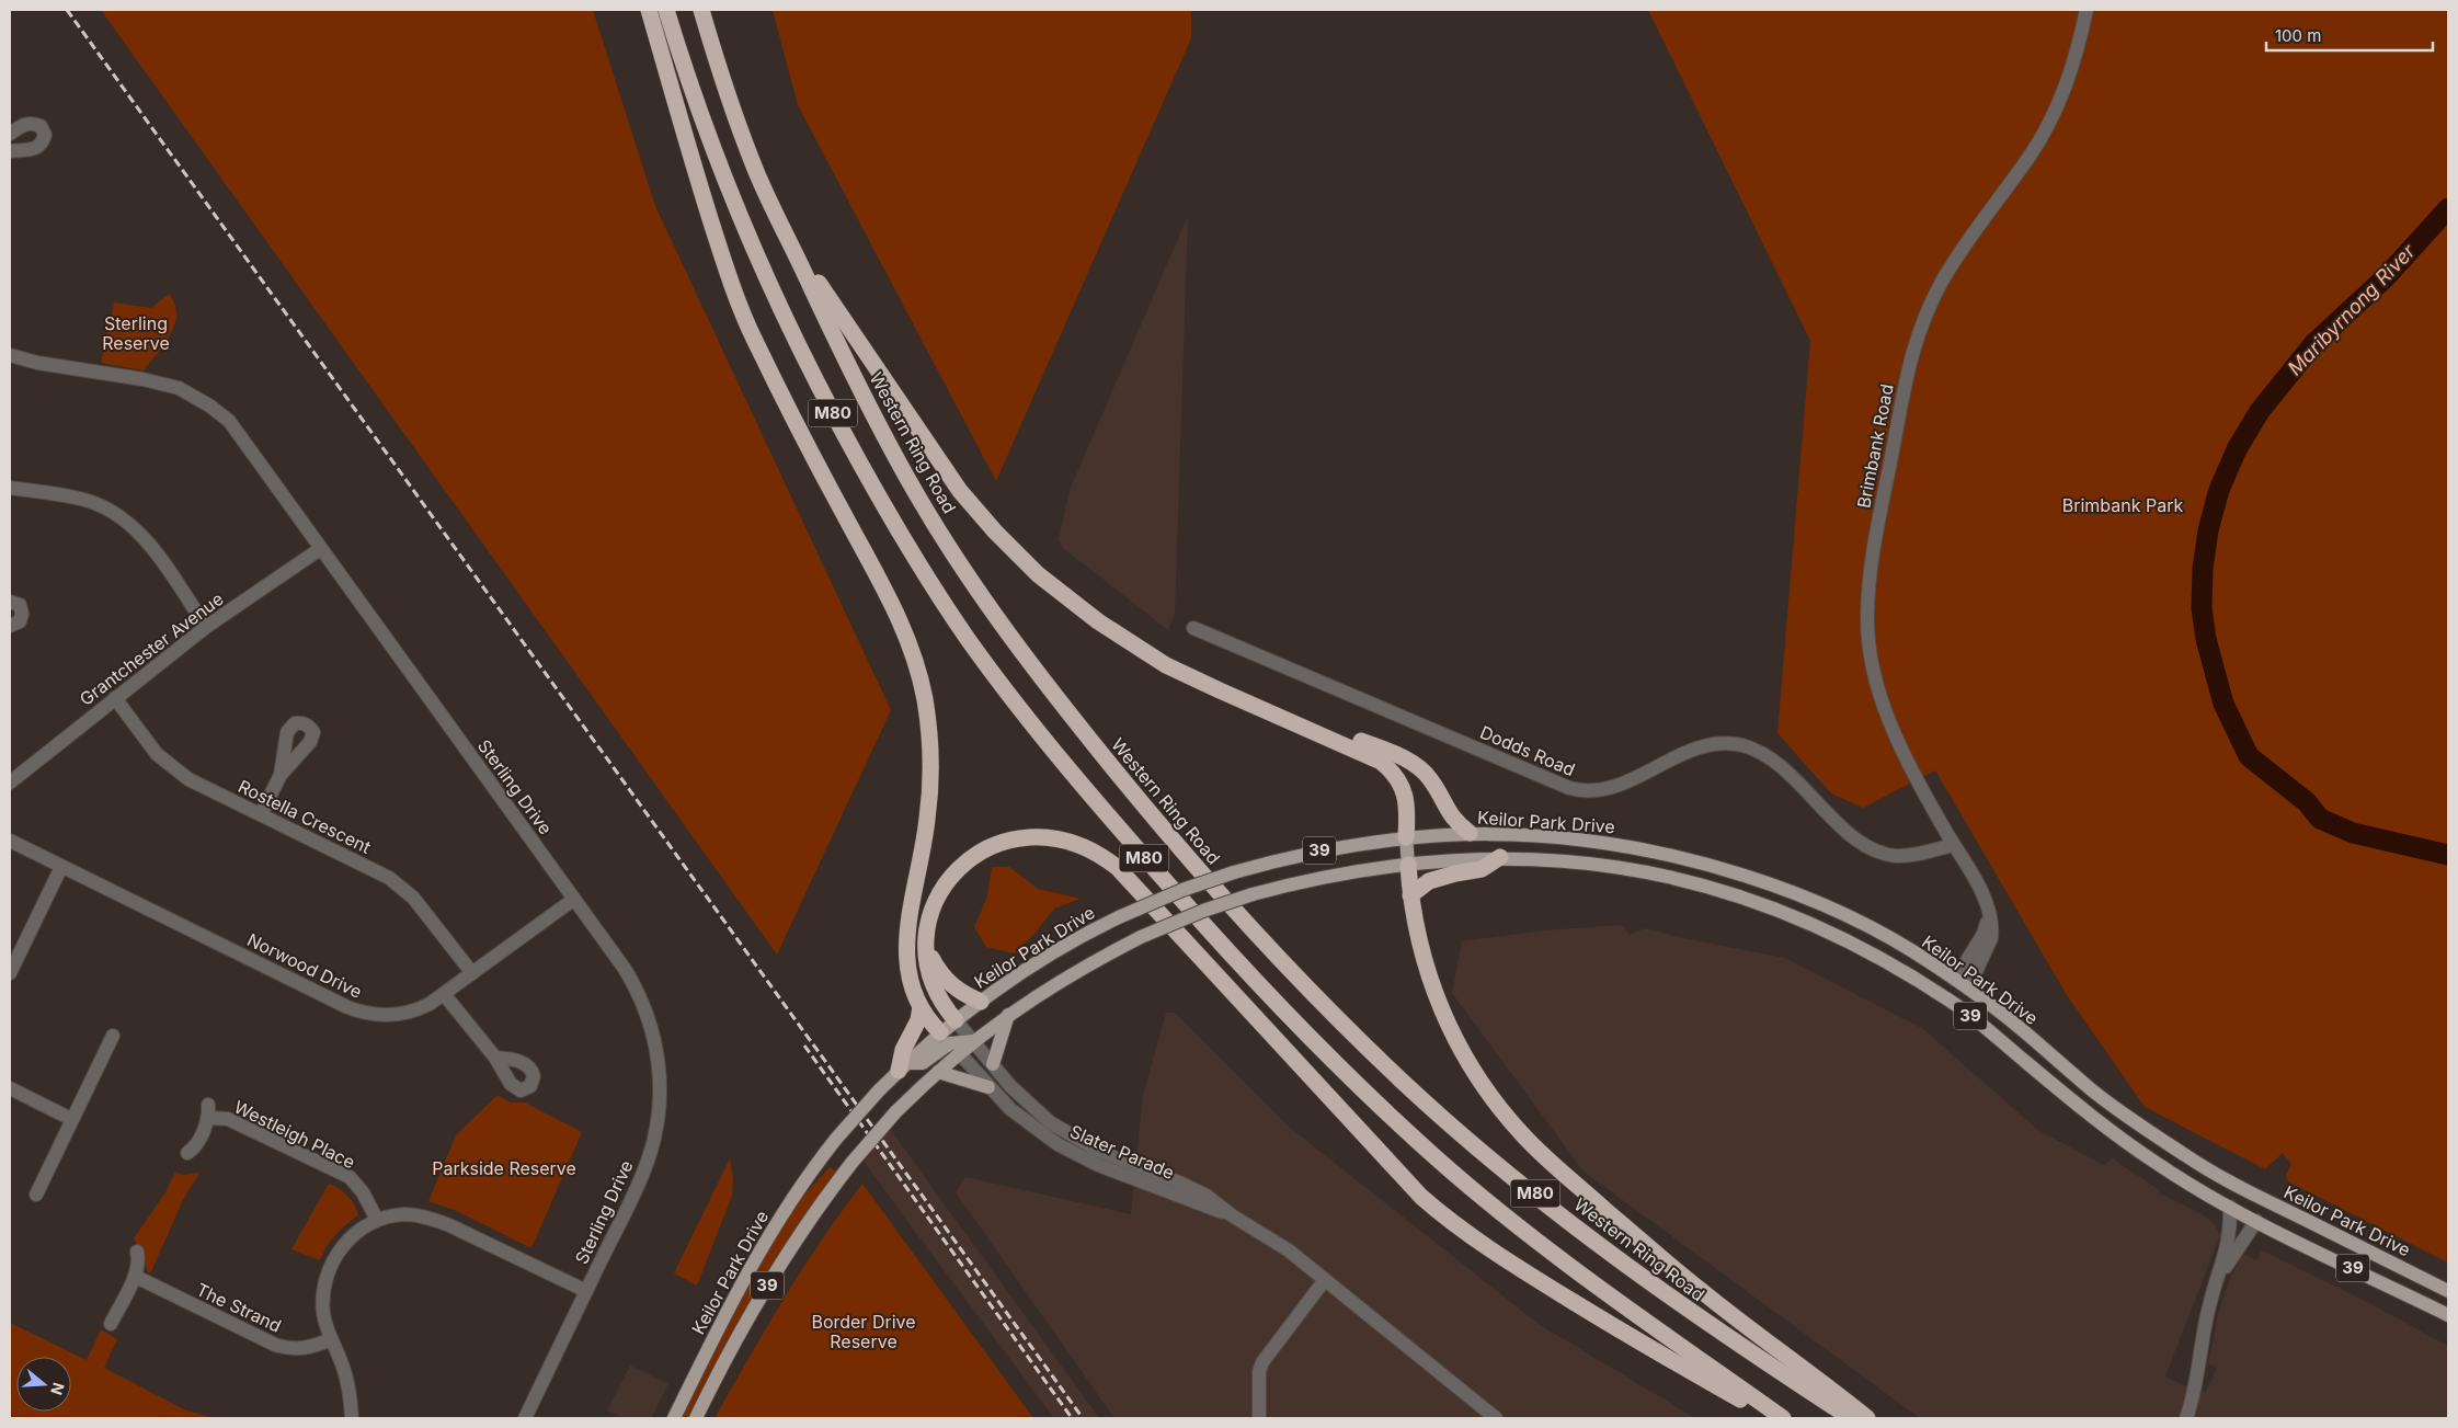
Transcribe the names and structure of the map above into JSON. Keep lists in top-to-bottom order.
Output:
{
  "streets": {
    "highway": ["M80", "Western Ring Road"],
    "main road": ["Keilor Park Drive", "39"],
    "street": [
      "Brimbank Road",
      "Grantchester Avenue",
      "Dodds Road",
      "Sterling Drive",
      "Rostella Crescent",
      "Norwood Drive",
      "Westleigh Place",
      "Slater Parade",
      "The Strand"
    ]
  },
  "crossings": [
    ["Brimbank Road", "Dodds Road"],
    ["Brimbank Road", "Keilor Park Drive"],
    ["Grantchester Avenue", "Sterling Drive"],
    ["Grantchester Avenue", "Rostella Crescent"],
    ["Sterling Drive", "Norwood Drive"],
    ["Rostella Crescent", "Norwood Drive"],
    ["Keilor Park Drive", "Slater Parade"]
  ],
  "water": ["Maribyrnong River"],
  "parks": [
    "Sterling Reserve",
    "Brimbank Park",
    "Parkside Reserve",
    "Border Drive Reserve"
  ],
  "scale_bar": "100 m",
  "north": "right"
}
